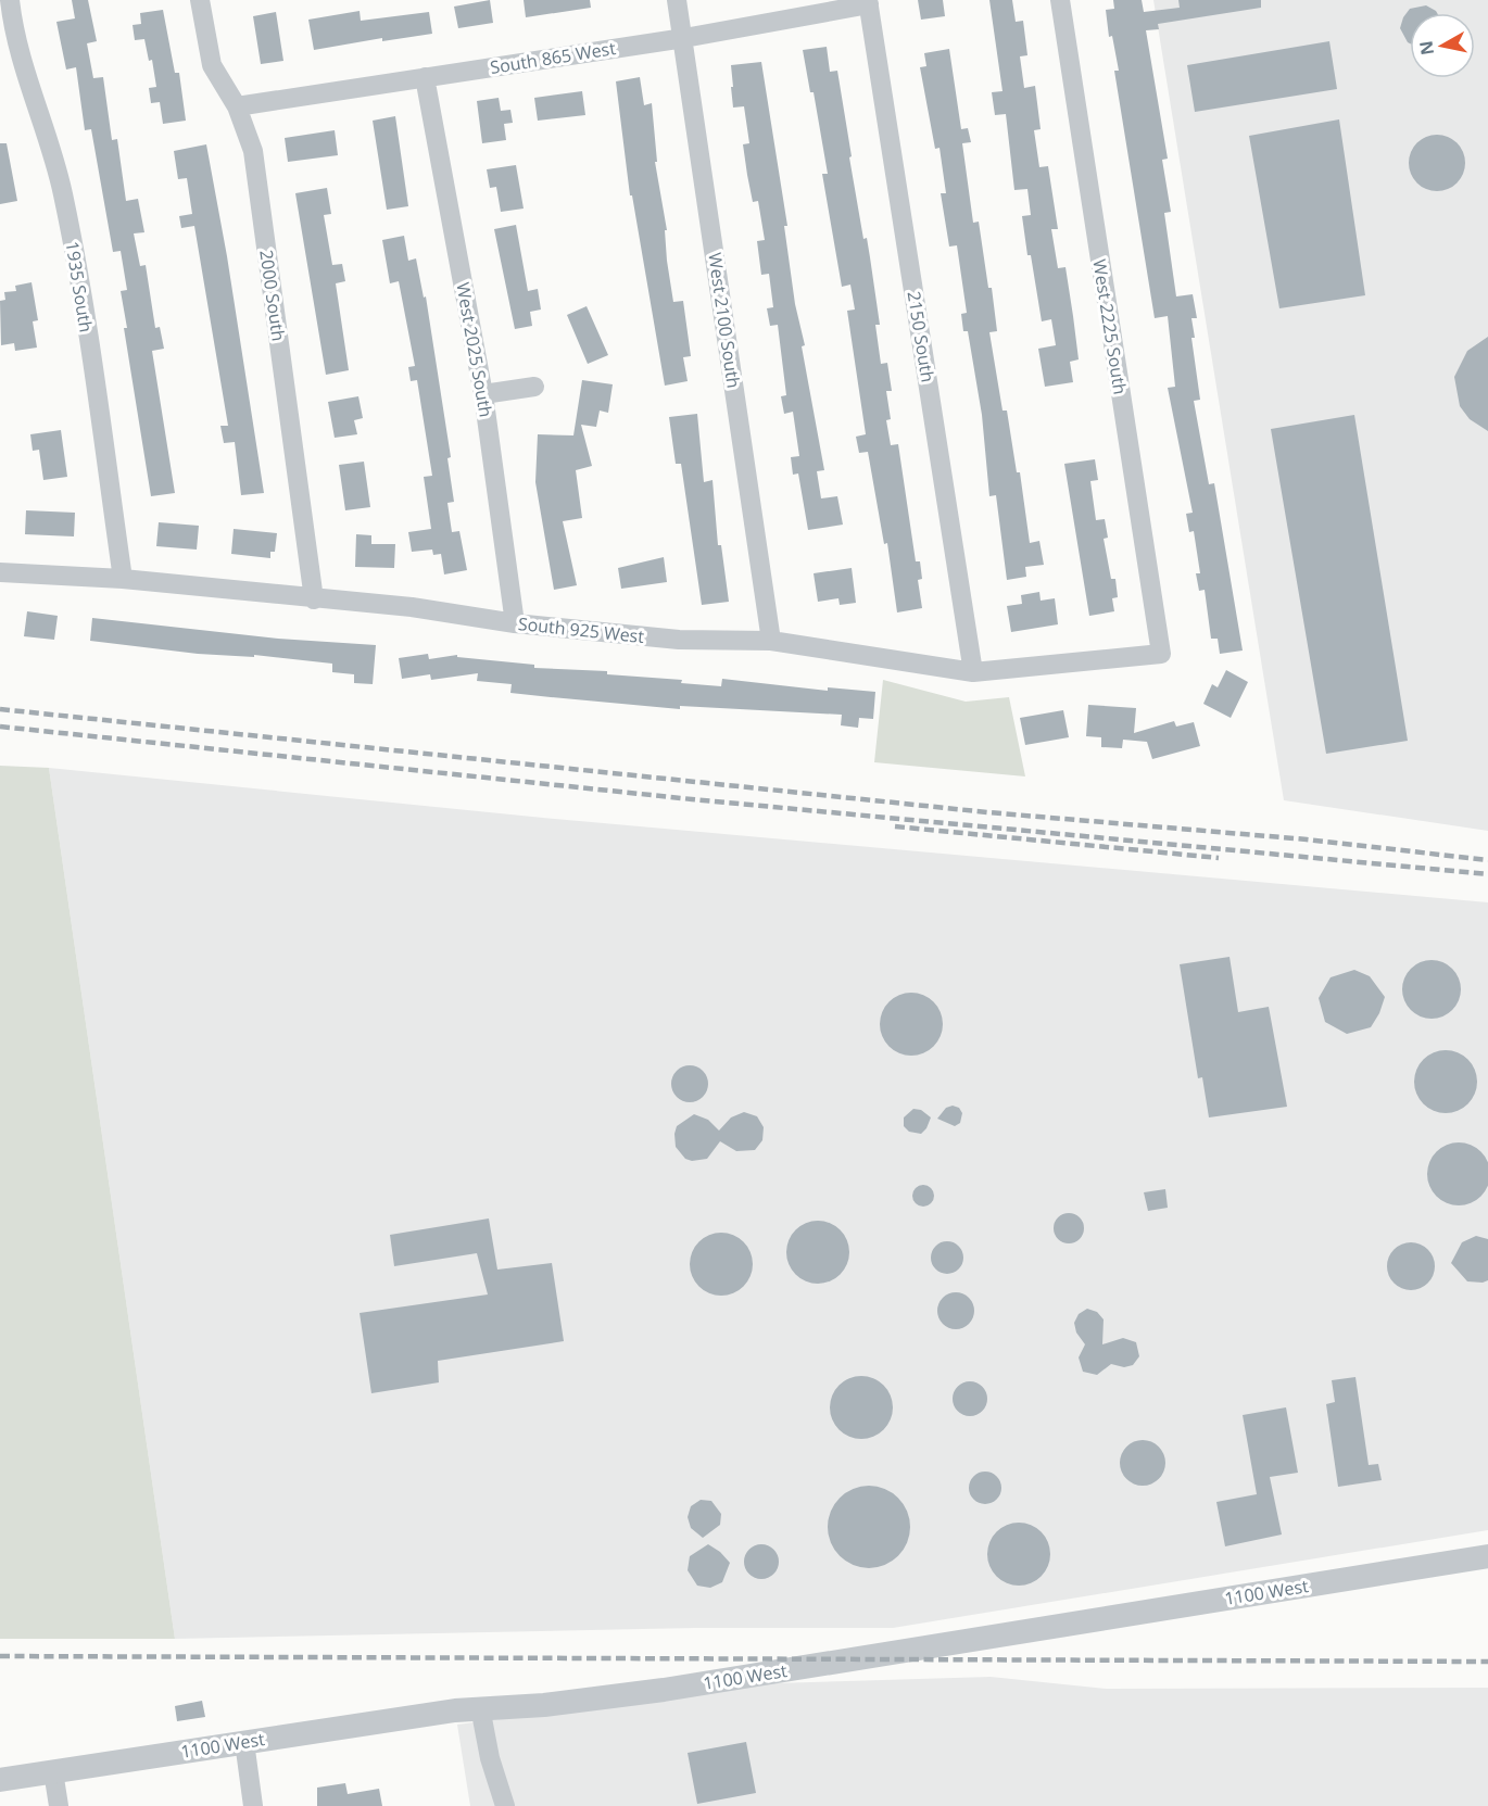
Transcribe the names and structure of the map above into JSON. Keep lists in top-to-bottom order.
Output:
{
  "streets": {
    "street": [
      "South 865 West",
      "1935 South",
      "2000 South",
      "West 2100 South",
      "West 2225 South",
      "2150 South",
      "West 2025 South",
      "South 925 West",
      "1100 West"
    ]
  },
  "crossings": [
    ["South 865 West", "2000 South"],
    ["South 865 West", "West 2100 South"],
    ["South 865 West", "2150 South"],
    ["South 865 West", "West 2025 South"],
    ["1935 South", "South 925 West"],
    ["2000 South", "South 925 West"],
    ["West 2100 South", "South 925 West"],
    ["West 2225 South", "South 925 West"],
    ["2150 South", "South 925 West"],
    ["West 2025 South", "South 925 West"]
  ],
  "north": "left"
}
